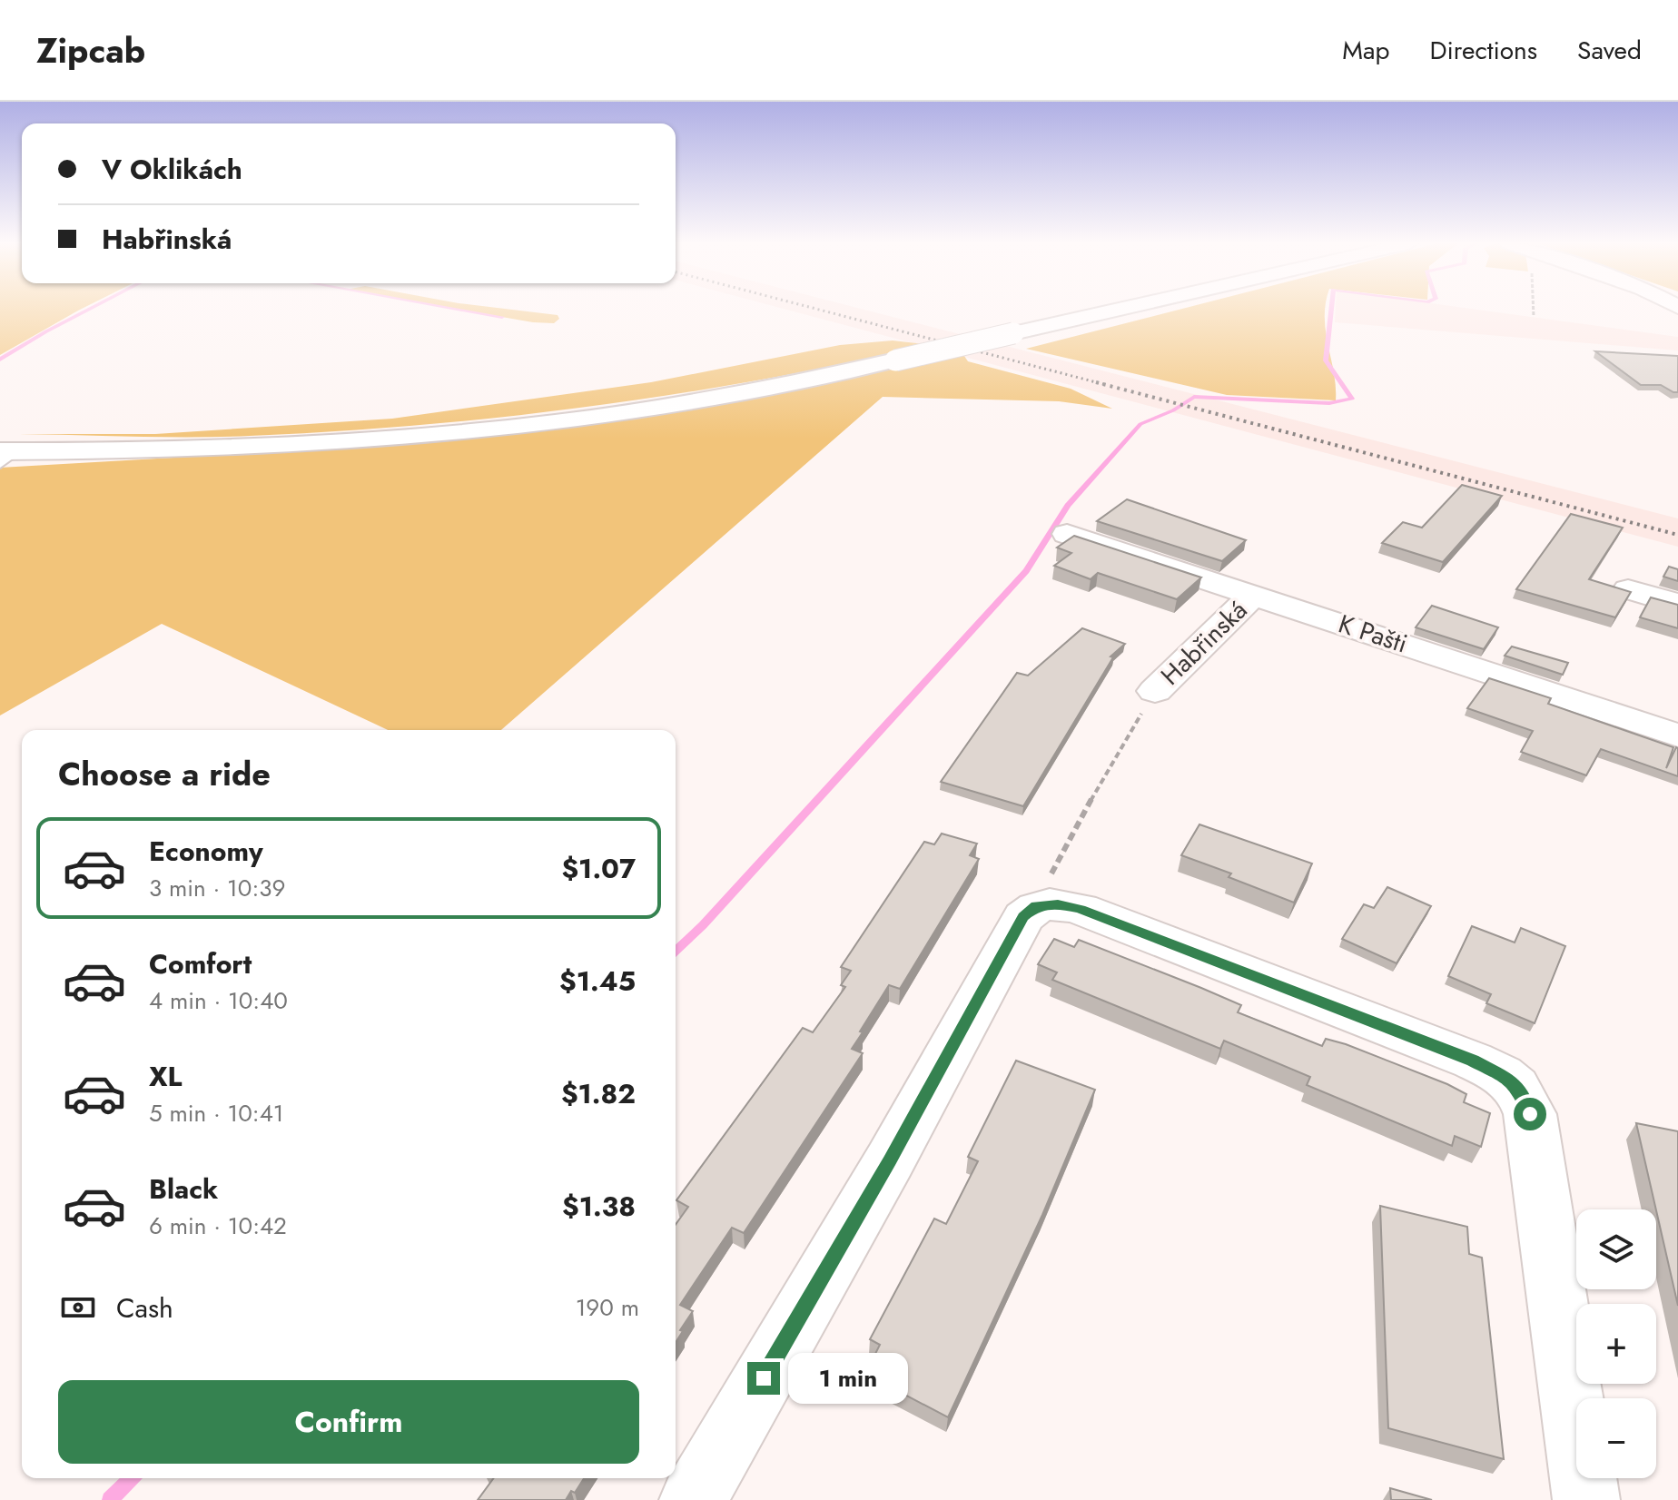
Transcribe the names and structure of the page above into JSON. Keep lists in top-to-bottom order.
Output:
{
  "streets": {
    "street": ["K Pašti", "Habřinská"]
  },
  "crossings": [
    ["K Pašti", "Habřinská"]
  ],
  "page": {
    "header": "Zipcab",
    "nav": ["Map", "Directions", "Saved"],
    "banner": ["V Oklikách", "Habřinská"],
    "heading": "Choose a ride",
    "list": [
      {
        "name": "Economy",
        "note": "3 min · 10:39",
        "value": "$1.07"
      },
      {
        "name": "Comfort",
        "note": "4 min · 10:40",
        "value": "$1.45"
      },
      {
        "name": "XL",
        "note": "5 min · 10:41",
        "value": "$1.82"
      },
      {
        "name": "Black",
        "note": "6 min · 10:42",
        "value": "$1.38"
      }
    ],
    "map_buttons": ["+", "−"],
    "pay": ["Cash", "190 m"],
    "bubble": "1 min",
    "buttons": "Confirm"
  }
}
